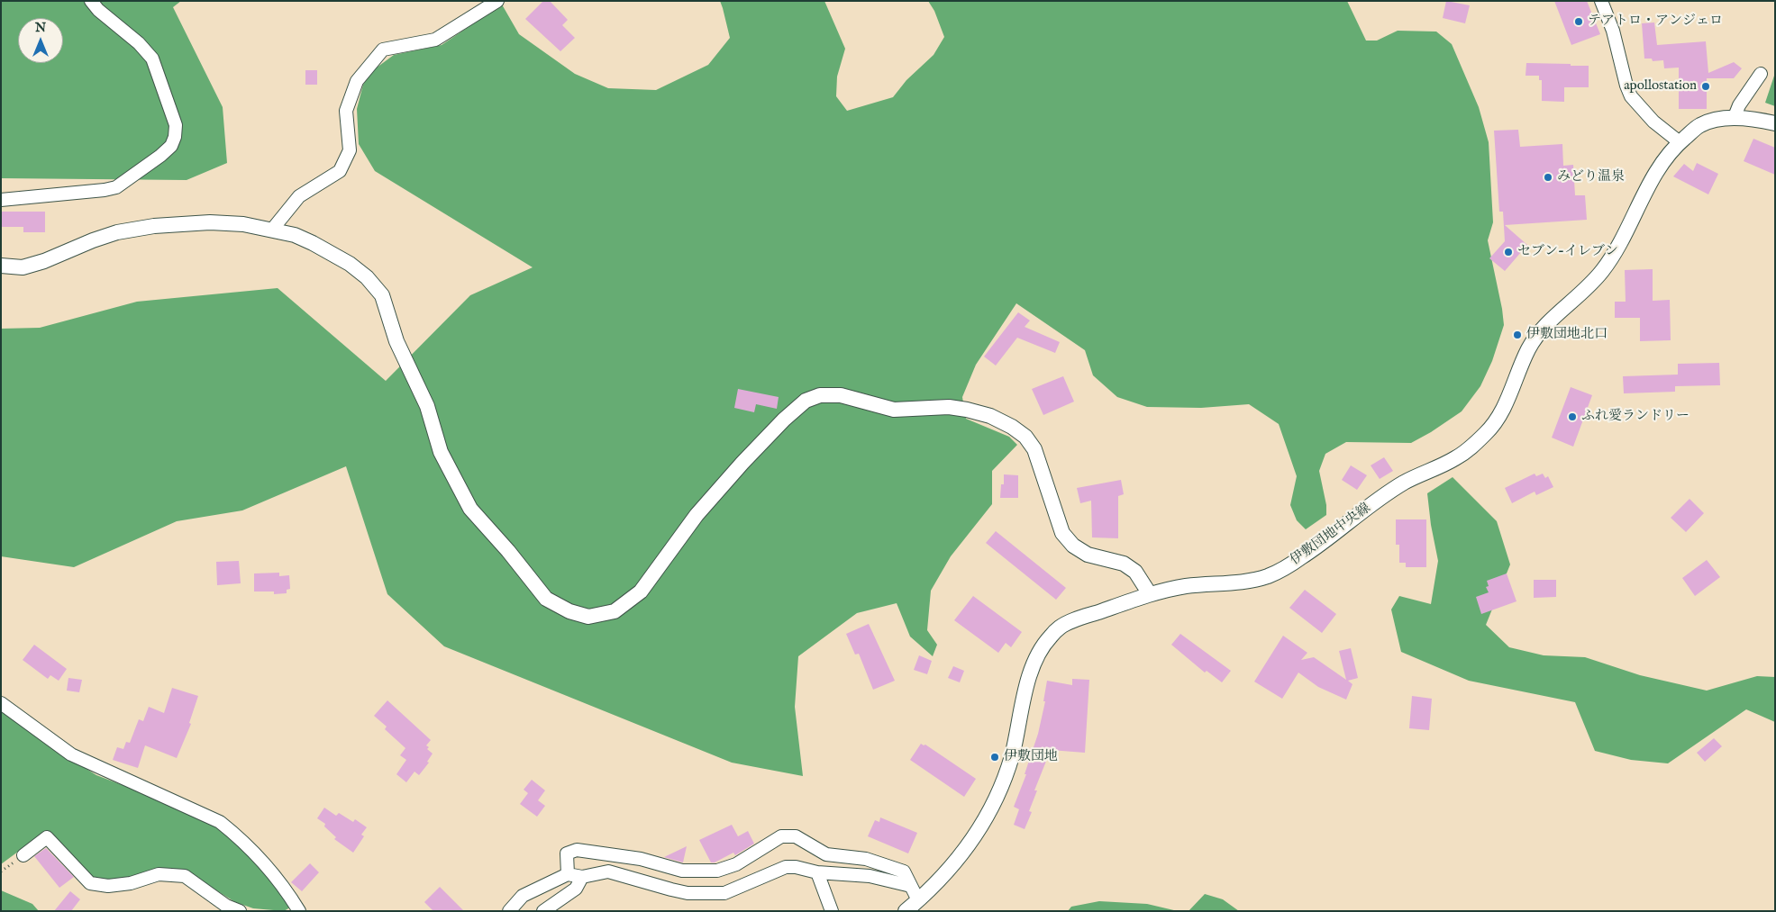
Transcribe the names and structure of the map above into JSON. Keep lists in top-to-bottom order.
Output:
{
  "streets": {
    "street": ["伊敷団地中央線"]
  },
  "places": [
    "テアトロ・アンジェロ",
    "apollostation",
    "みどり温泉",
    "セブン-イレブン",
    "伊敷団地北口",
    "ふれ愛ランドリー",
    "伊敷団地"
  ],
  "north": "top"
}
